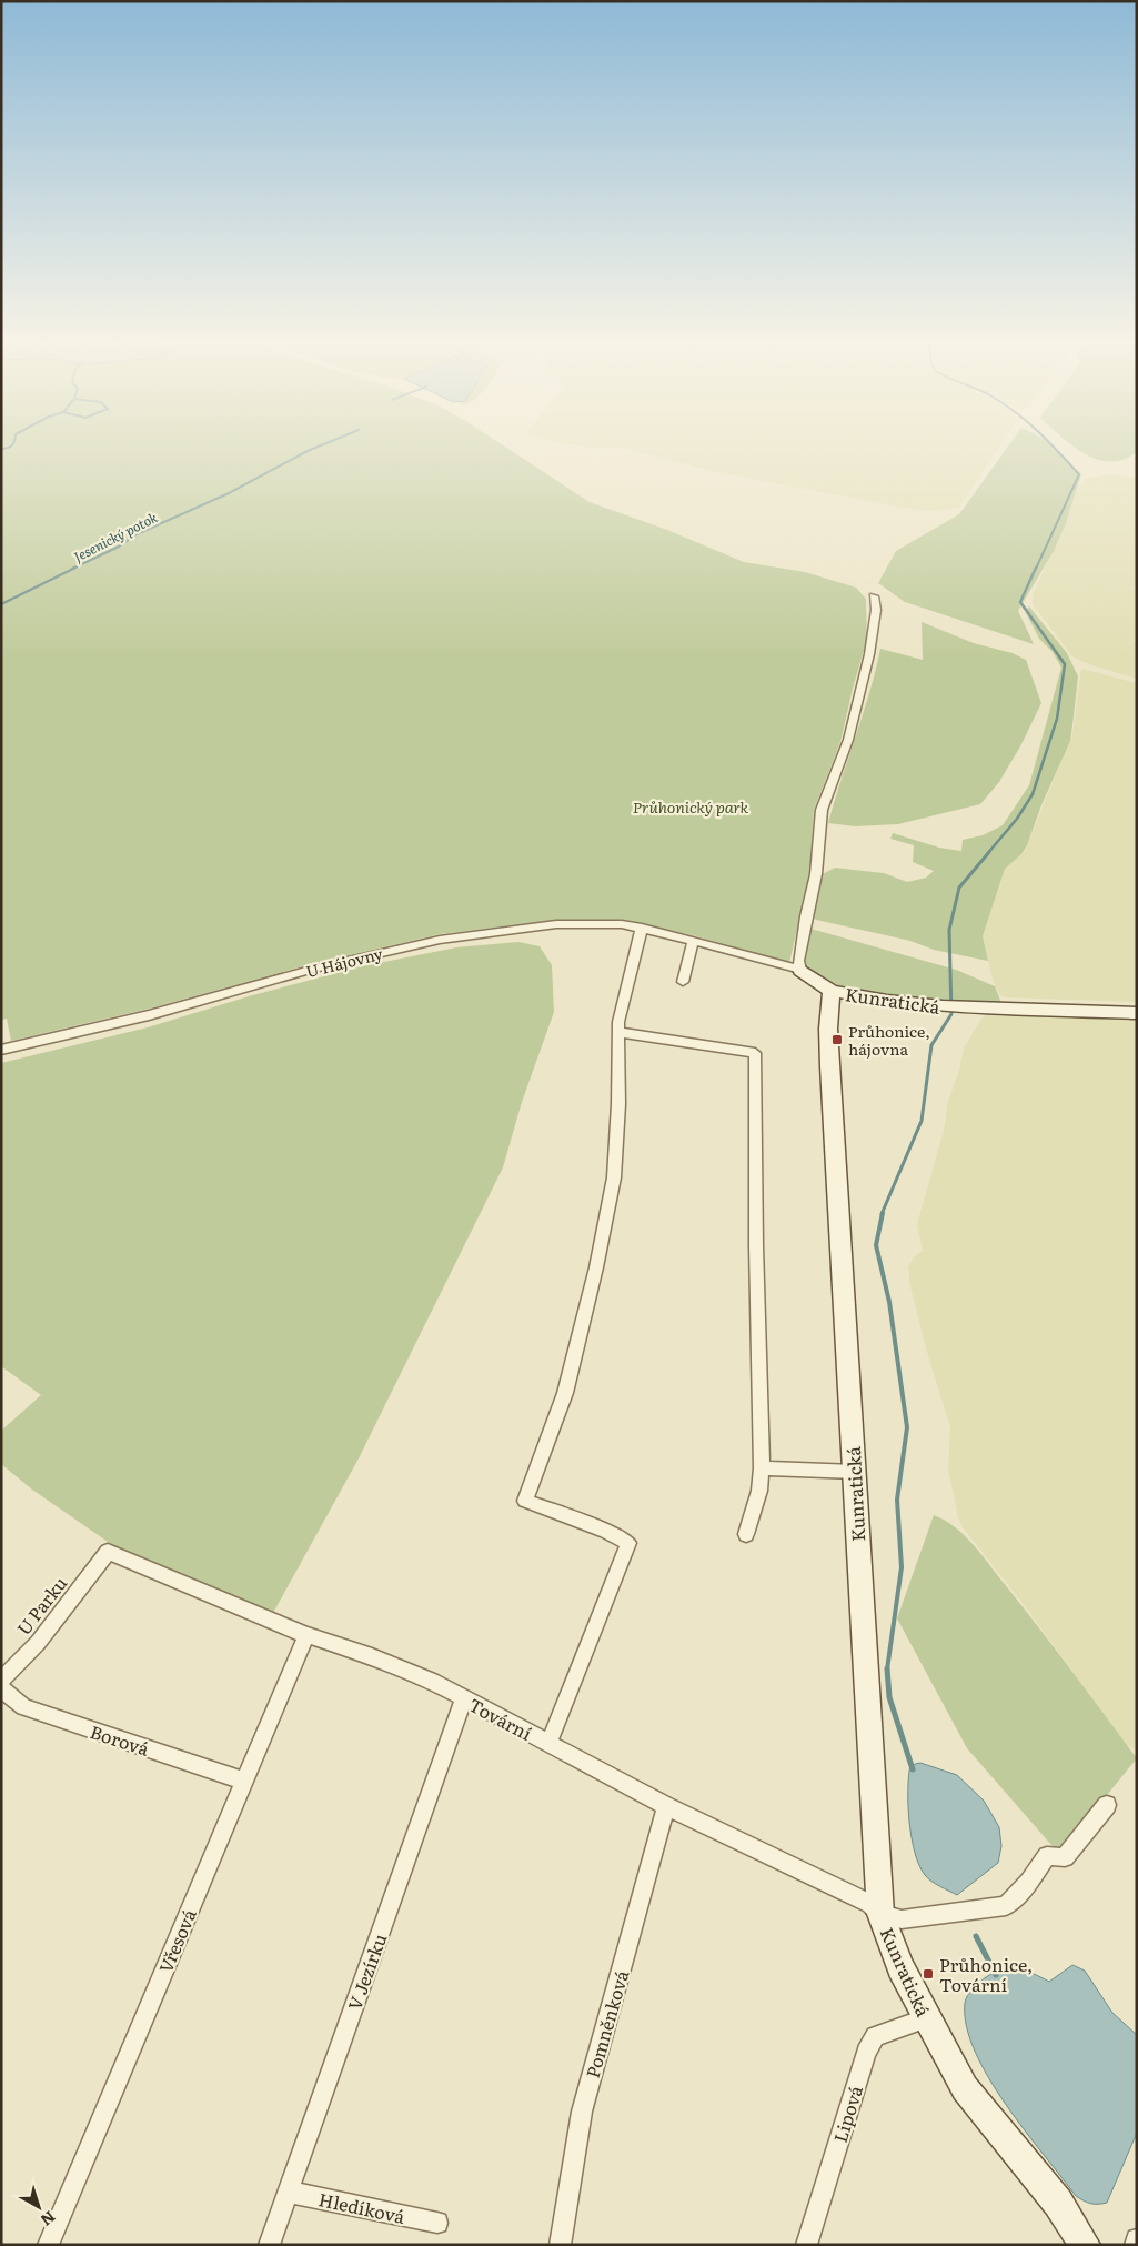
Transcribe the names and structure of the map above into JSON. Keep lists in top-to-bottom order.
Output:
{
  "streets": {
    "street": [
      "U Hájovny",
      "Kunratická",
      "U Parku",
      "Tovární",
      "Borová",
      "Vřesová",
      "V Jezírku",
      "Pomněnková",
      "Lipová",
      "Hledíková"
    ]
  },
  "crossings": [
    ["U Hájovny", "Kunratická"],
    ["Kunratická", "Tovární"],
    ["Kunratická", "Lipová"],
    ["U Parku", "Tovární"],
    ["Tovární", "Vřesová"],
    ["Tovární", "V Jezírku"],
    ["Tovární", "Pomněnková"],
    ["Borová", "Vřesová"],
    ["V Jezírku", "Hledíková"]
  ],
  "water": ["Jesenický potok"],
  "parks": ["Průhonický park"],
  "places": {
    "transit": ["Průhonice, hájovna", "Průhonice, Tovární"]
  },
  "north": "bottom right"
}
